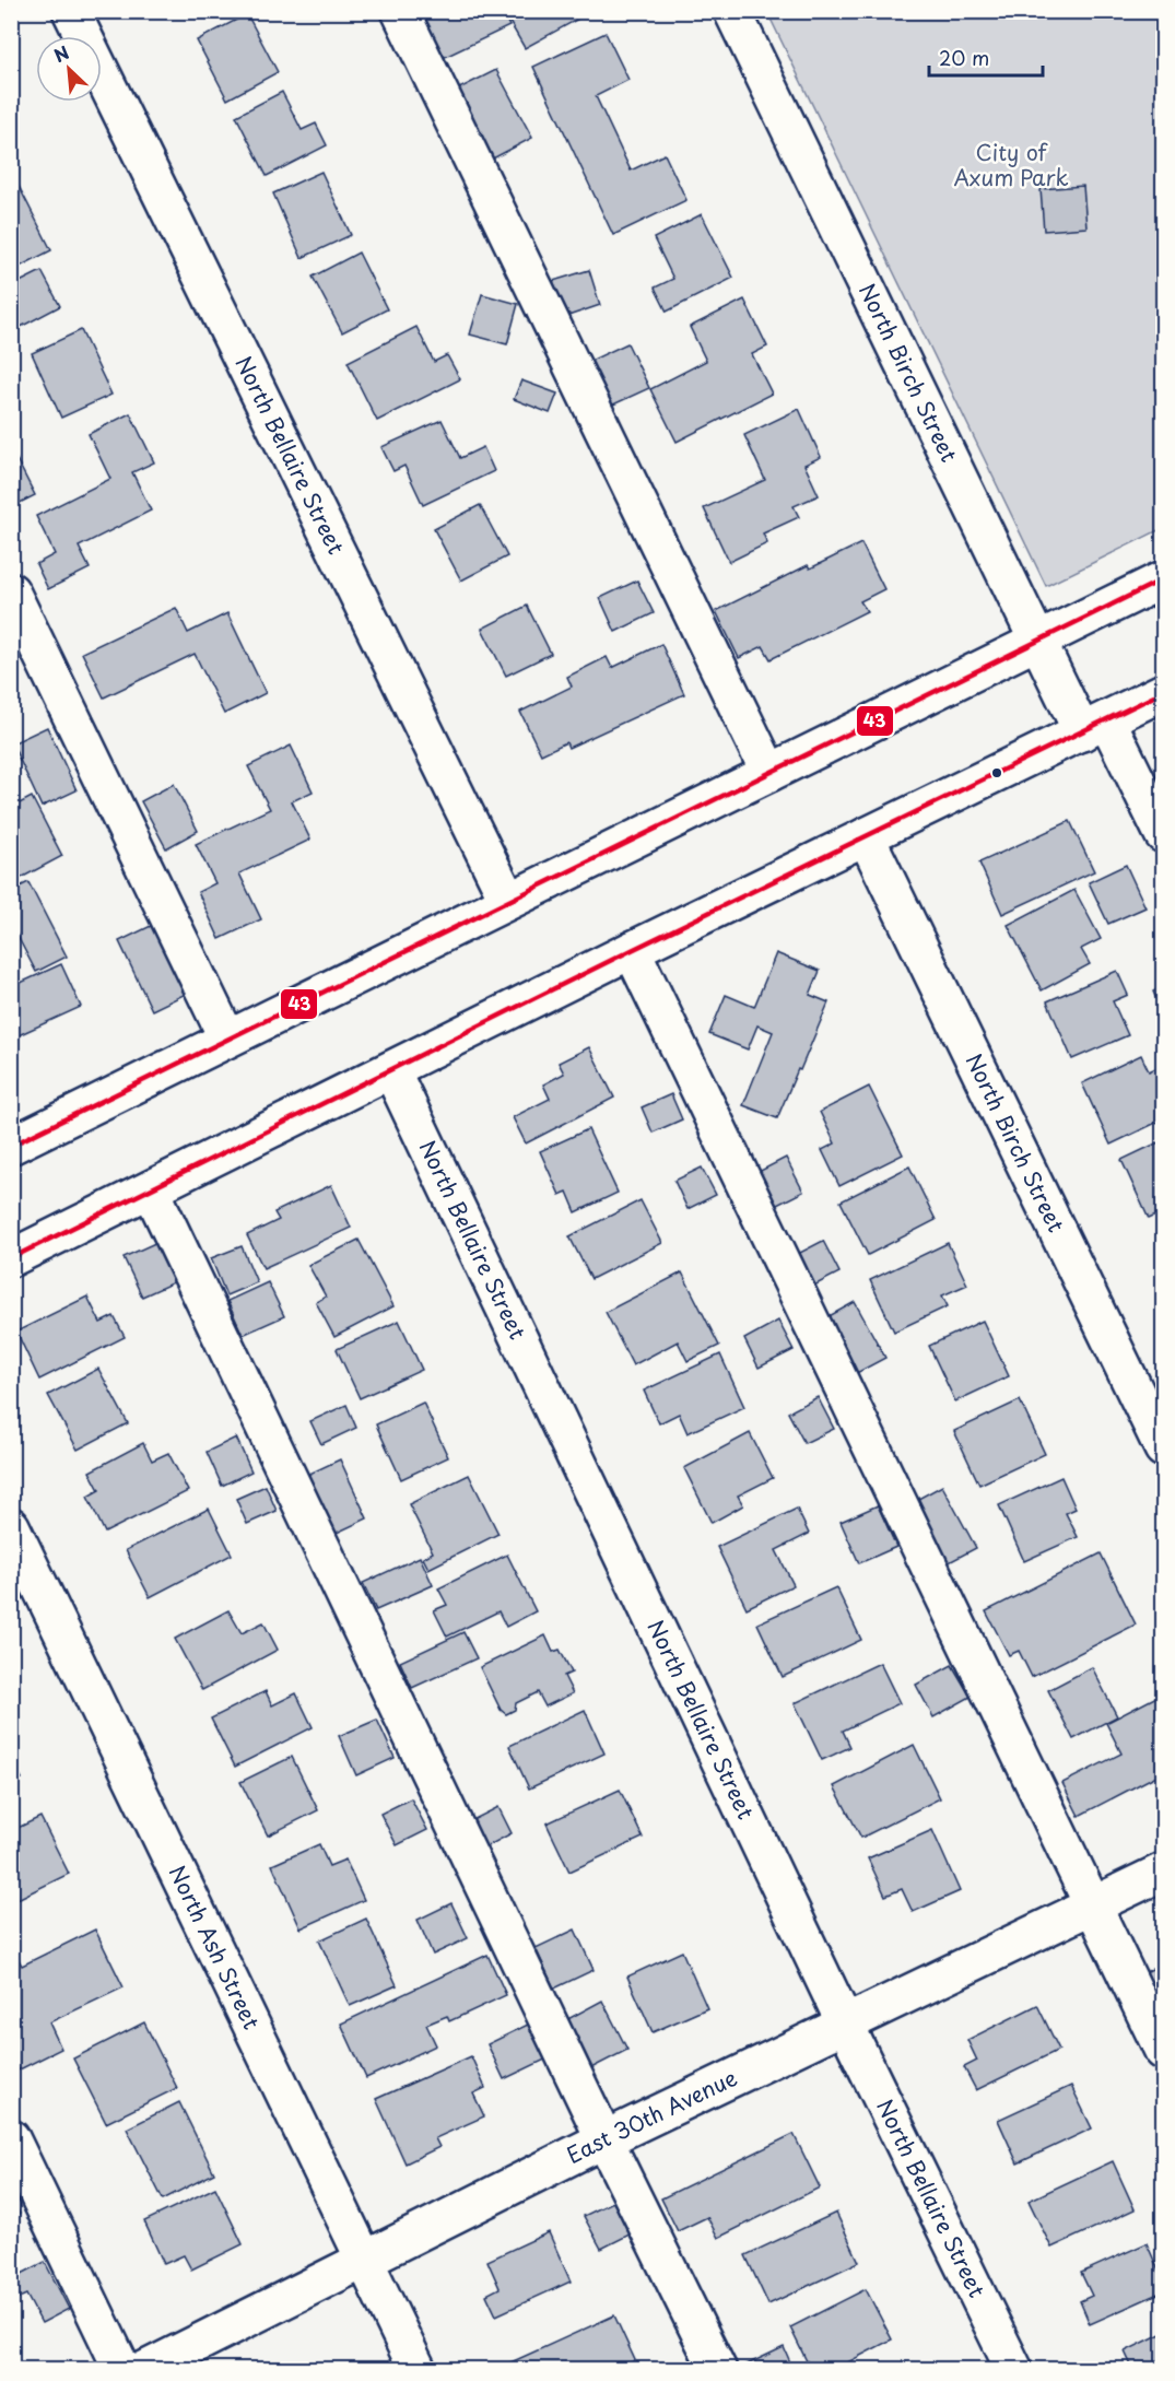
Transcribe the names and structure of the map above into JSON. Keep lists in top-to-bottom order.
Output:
{
  "streets": {
    "street": [
      "North Birch Street",
      "North Bellaire Street",
      "North Ash Street",
      "East 30th Avenue"
    ]
  },
  "crossings": [
    ["North Bellaire Street", "East 30th Avenue"],
    ["North Ash Street", "East 30th Avenue"]
  ],
  "parks": ["City of Axum Park"],
  "lines": ["transit line 43"],
  "scale_bar": "20 m",
  "north": "top left"
}
